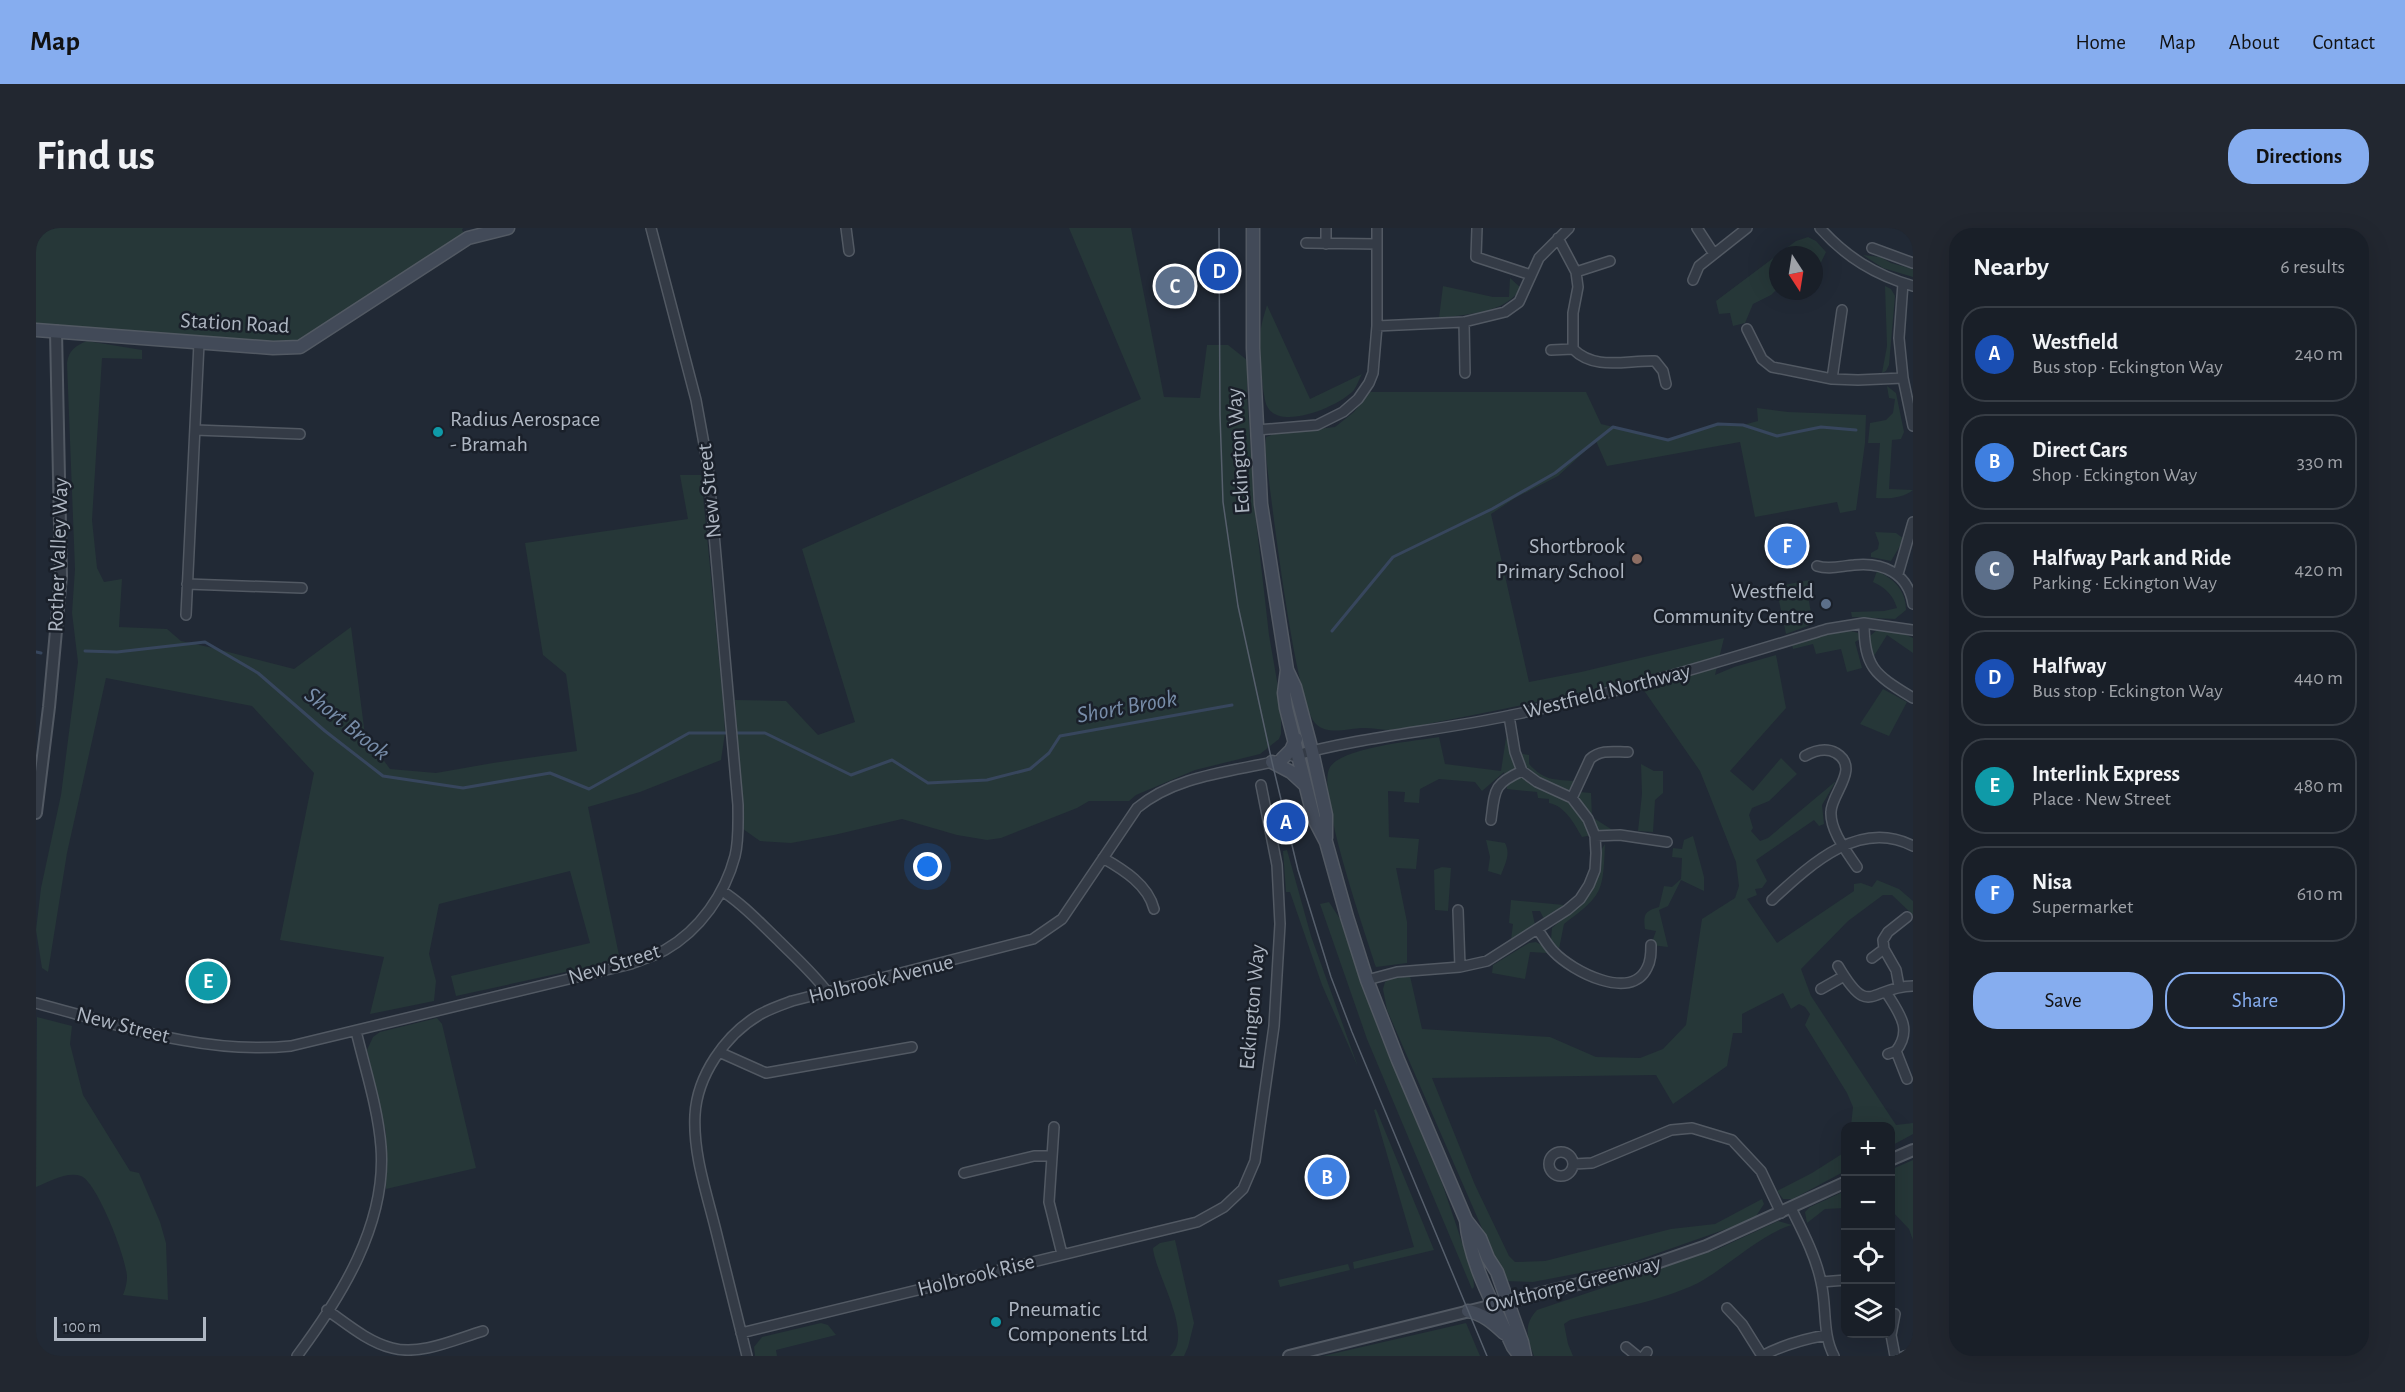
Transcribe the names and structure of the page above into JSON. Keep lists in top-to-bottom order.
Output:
{
  "streets": {
    "main road": ["Station Road", "Eckington Way"],
    "street": [
      "New Street",
      "Rother Valley Way",
      "Westfield Northway",
      "Holbrook Avenue",
      "Holbrook Rise",
      "Owlthorpe Greenway"
    ]
  },
  "crossings": [
    ["Station Road", "Rother Valley Way"],
    ["Eckington Way", "Westfield Northway"],
    ["Eckington Way", "Holbrook Rise"],
    ["Eckington Way", "Owlthorpe Greenway"],
    ["Holbrook Avenue", "Holbrook Rise"]
  ],
  "water": ["Short Brook"],
  "places": [
    "Radius Aerospace - Bramah",
    "Shortbrook Primary School",
    "Westfield Community Centre",
    "Pneumatic Components Ltd"
  ],
  "scale_bar": "100 m",
  "north": "bottom",
  "page": {
    "header": "Map",
    "nav": [
      "Home",
      "Map",
      "About",
      "Contact"
    ],
    "buttons": [
      "Directions",
      ["Save", "Share"]
    ],
    "title": "Find us",
    "heading": ["Nearby", "6 results"],
    "pins": [
      "D",
      "C",
      "F",
      "A",
      "E",
      "B"
    ],
    "list": [
      {
        "mark": "A",
        "name": "Westfield",
        "note": "Bus stop · Eckington Way",
        "value": "240 m"
      },
      {
        "mark": "B",
        "name": "Direct Cars",
        "note": "Shop · Eckington Way",
        "value": "330 m"
      },
      {
        "mark": "C",
        "name": "Halfway Park and Ride",
        "note": "Parking · Eckington Way",
        "value": "420 m"
      },
      {
        "mark": "D",
        "name": "Halfway",
        "note": "Bus stop · Eckington Way",
        "value": "440 m"
      },
      {
        "mark": "E",
        "name": "Interlink Express",
        "note": "Place · New Street",
        "value": "480 m"
      },
      {
        "mark": "F",
        "name": "Nisa",
        "note": "Supermarket",
        "value": "610 m"
      }
    ],
    "map_buttons": ["+", "−"],
    "scale": "100 m"
  }
}
